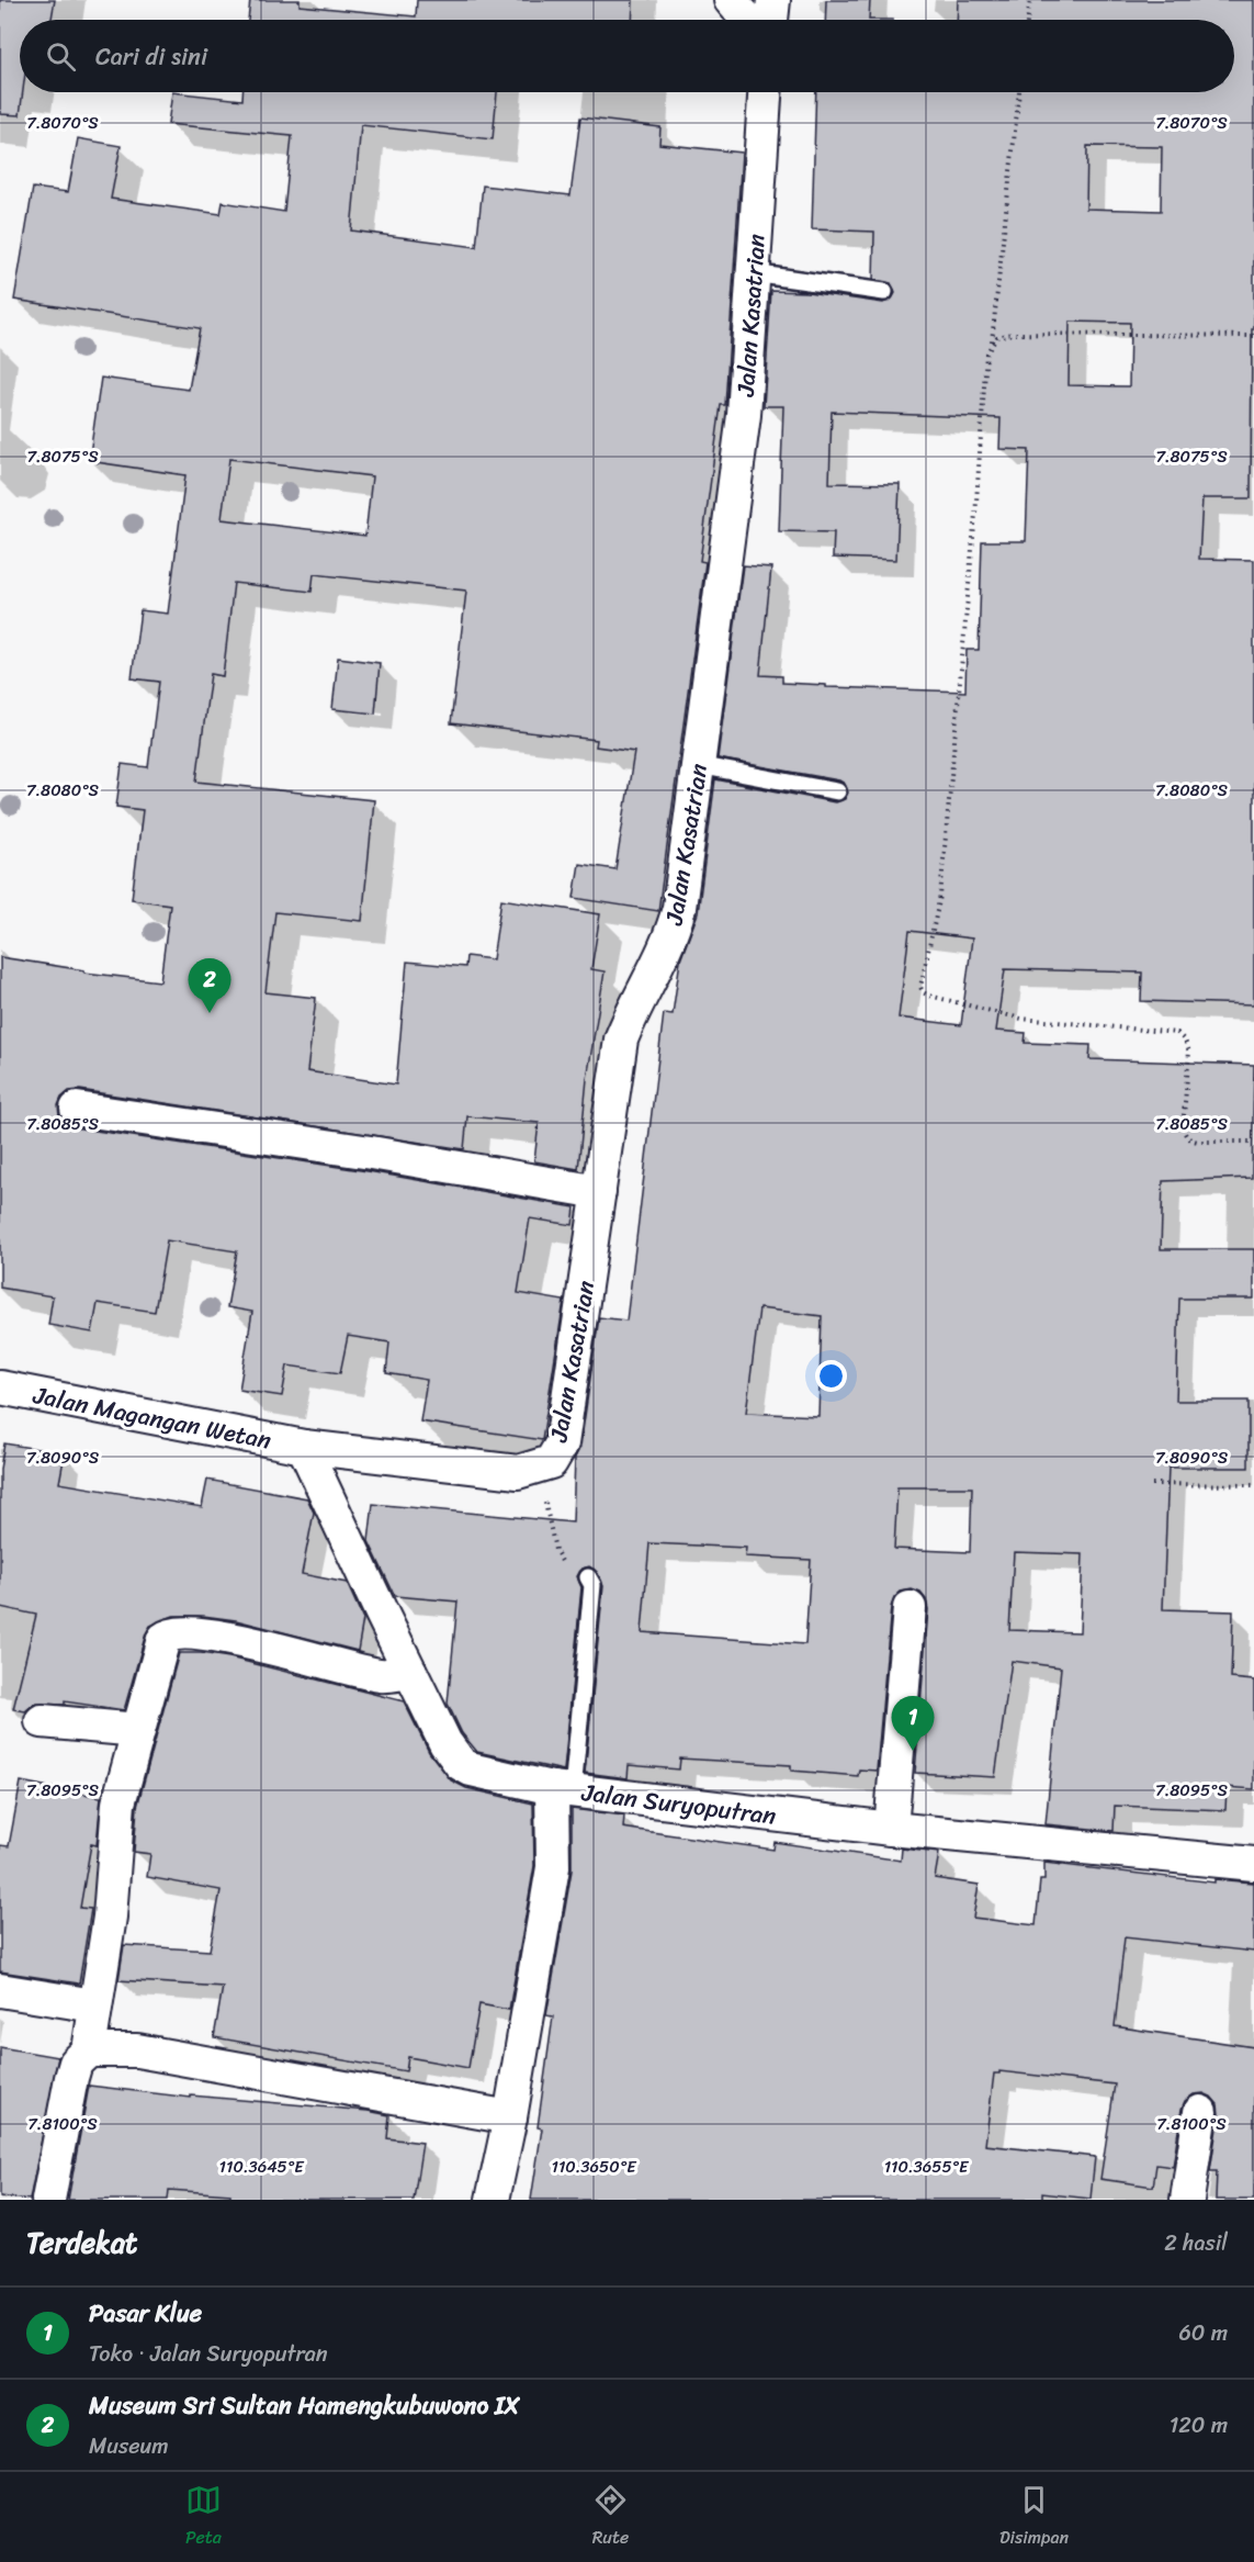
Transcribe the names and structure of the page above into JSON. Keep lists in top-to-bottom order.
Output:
{
  "streets": {
    "street": ["Jalan Kasatrian", "Jalan Magangan Wetan", "Jalan Suryoputran"]
  },
  "crossings": [
    ["Jalan Kasatrian", "Jalan Magangan Wetan"],
    ["Jalan Kasatrian", "Jalan Suryoputran"],
    ["Jalan Magangan Wetan", "Jalan Suryoputran"]
  ],
  "page": {
    "search": "Cari di sini",
    "pins": ["2", "1"],
    "heading": ["Terdekat", "2 hasil"],
    "list": [
      {
        "mark": "1",
        "name": "Pasar Klue",
        "note": "Toko · Jalan Suryoputran",
        "value": "60 m"
      },
      {
        "mark": "2",
        "name": "Museum Sri Sultan Hamengkubuwono IX",
        "note": "Museum",
        "value": "120 m"
      }
    ],
    "nav": ["Peta", "Rute", "Disimpan"]
  },
  "coordinates": [
    "7.8070°S",
    "7.8075°S",
    "7.8080°S",
    "7.8085°S",
    "7.8090°S",
    "7.8095°S",
    "7.8100°S",
    "110.3645°E",
    "110.3650°E",
    "110.3655°E"
  ]
}
